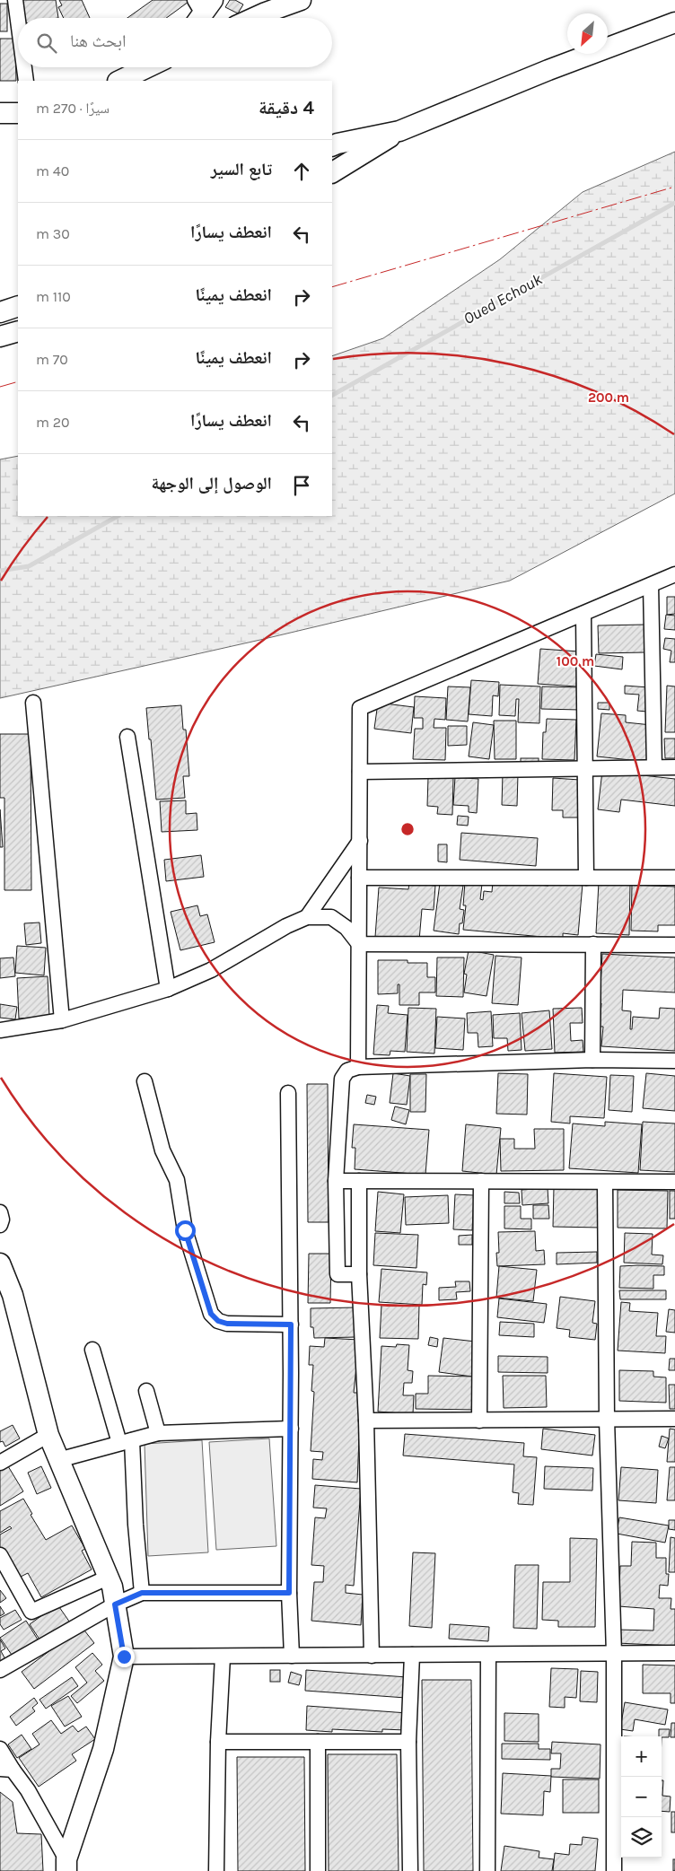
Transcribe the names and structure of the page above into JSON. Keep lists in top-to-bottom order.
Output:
{
  "water": ["Oued Echouk"],
  "north": "bottom left",
  "page": {
    "search": "ابحث هنا",
    "heading": ["4 دقيقة", "سيرًا · 270 m"],
    "list": [
      ["تابع السير", "40 m"],
      ["انعطف يسارًا", "30 m"],
      ["انعطف يمينًا", "110 m"],
      ["انعطف يمينًا", "70 m"],
      ["انعطف يسارًا", "20 m"],
      "الوصول إلى الوجهة"
    ],
    "map_buttons": ["+", "−"]
  },
  "rings": ["200 m", "100 m"]
}
